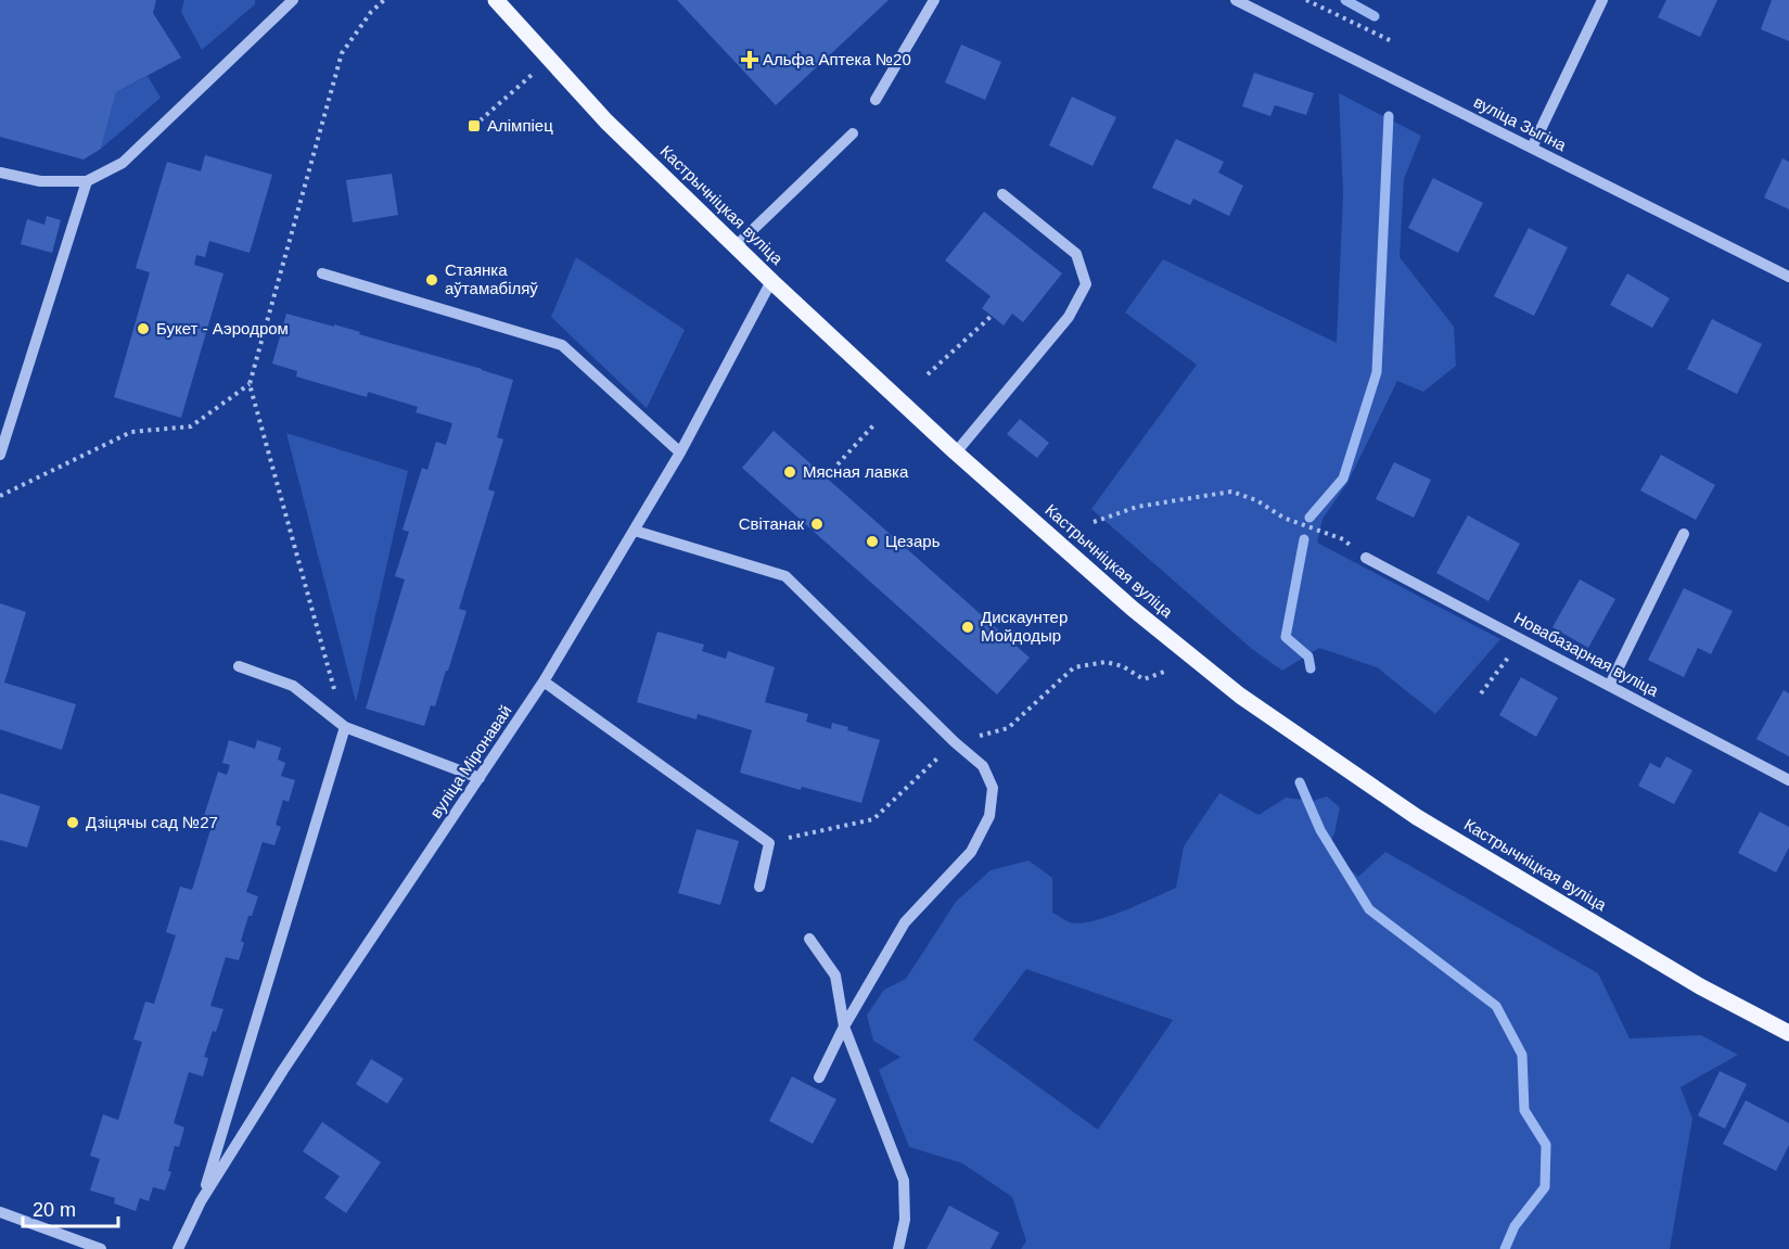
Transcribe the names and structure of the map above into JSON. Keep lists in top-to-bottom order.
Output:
{
  "streets": {
    "main road": ["Кастрычніцкая вуліца"],
    "street": ["вуліца Зыгіна", "Новабазарная вуліца", "вуліца Міронавай"]
  },
  "crossings": [
    ["Кастрычніцкая вуліца", "вуліца Міронавай"]
  ],
  "places": {
    "health": ["Альфа Аптека №20"],
    "transit": ["Алімпіец"],
    "other": [
      "Стаянка аўтамабіляў",
      "Букет - Аэродром",
      "Мясная лавка",
      "Світанак",
      "Цезарь",
      "Дискаунтер Мойдодыр",
      "Дзіцячы сад №27"
    ]
  },
  "scale_bar": "20 m"
}
